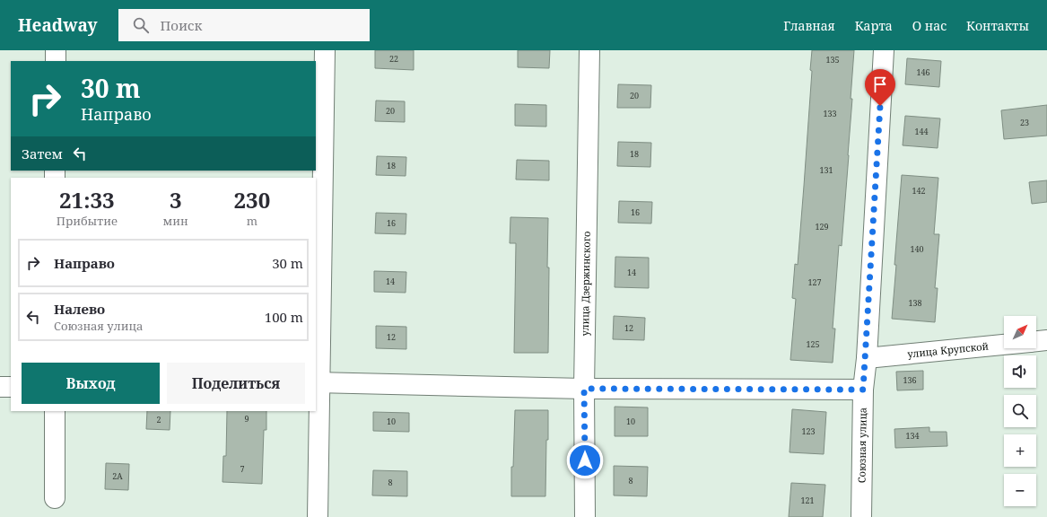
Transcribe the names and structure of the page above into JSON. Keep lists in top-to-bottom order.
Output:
{
  "streets": {
    "street": ["улица Дзержинского", "улица Крупской", "Союзная улица"]
  },
  "crossings": [
    ["улица Крупской", "Союзная улица"]
  ],
  "house_numbers": [
    "22",
    "135",
    "146",
    "20",
    "20",
    "133",
    "23",
    "144",
    "18",
    "18",
    "131",
    "142",
    "16",
    "16",
    "129",
    "140",
    "14",
    "14",
    "127",
    "138",
    "12",
    "12",
    "125",
    "136",
    "9",
    "2",
    "10",
    "10",
    "123",
    "134",
    "7",
    "2А",
    "8",
    "8",
    "121"
  ],
  "north": "top right",
  "page": {
    "header": "Headway",
    "search": "Поиск",
    "nav": [
      "Главная",
      "Карта",
      "О нас",
      "Контакты"
    ],
    "turn": ["30 m", "Направо"],
    "then": "Затем",
    "eta": [
      "21:33",
      "Прибытие",
      "3",
      "мин",
      "230",
      "m"
    ],
    "list": [
      {
        "name": "Направо",
        "value": "30 m"
      },
      {
        "name": "Налево",
        "note": "Союзная улица",
        "value": "100 m"
      }
    ],
    "map_buttons": ["+", "−"],
    "buttons": ["Выход", "Поделиться"]
  }
}
